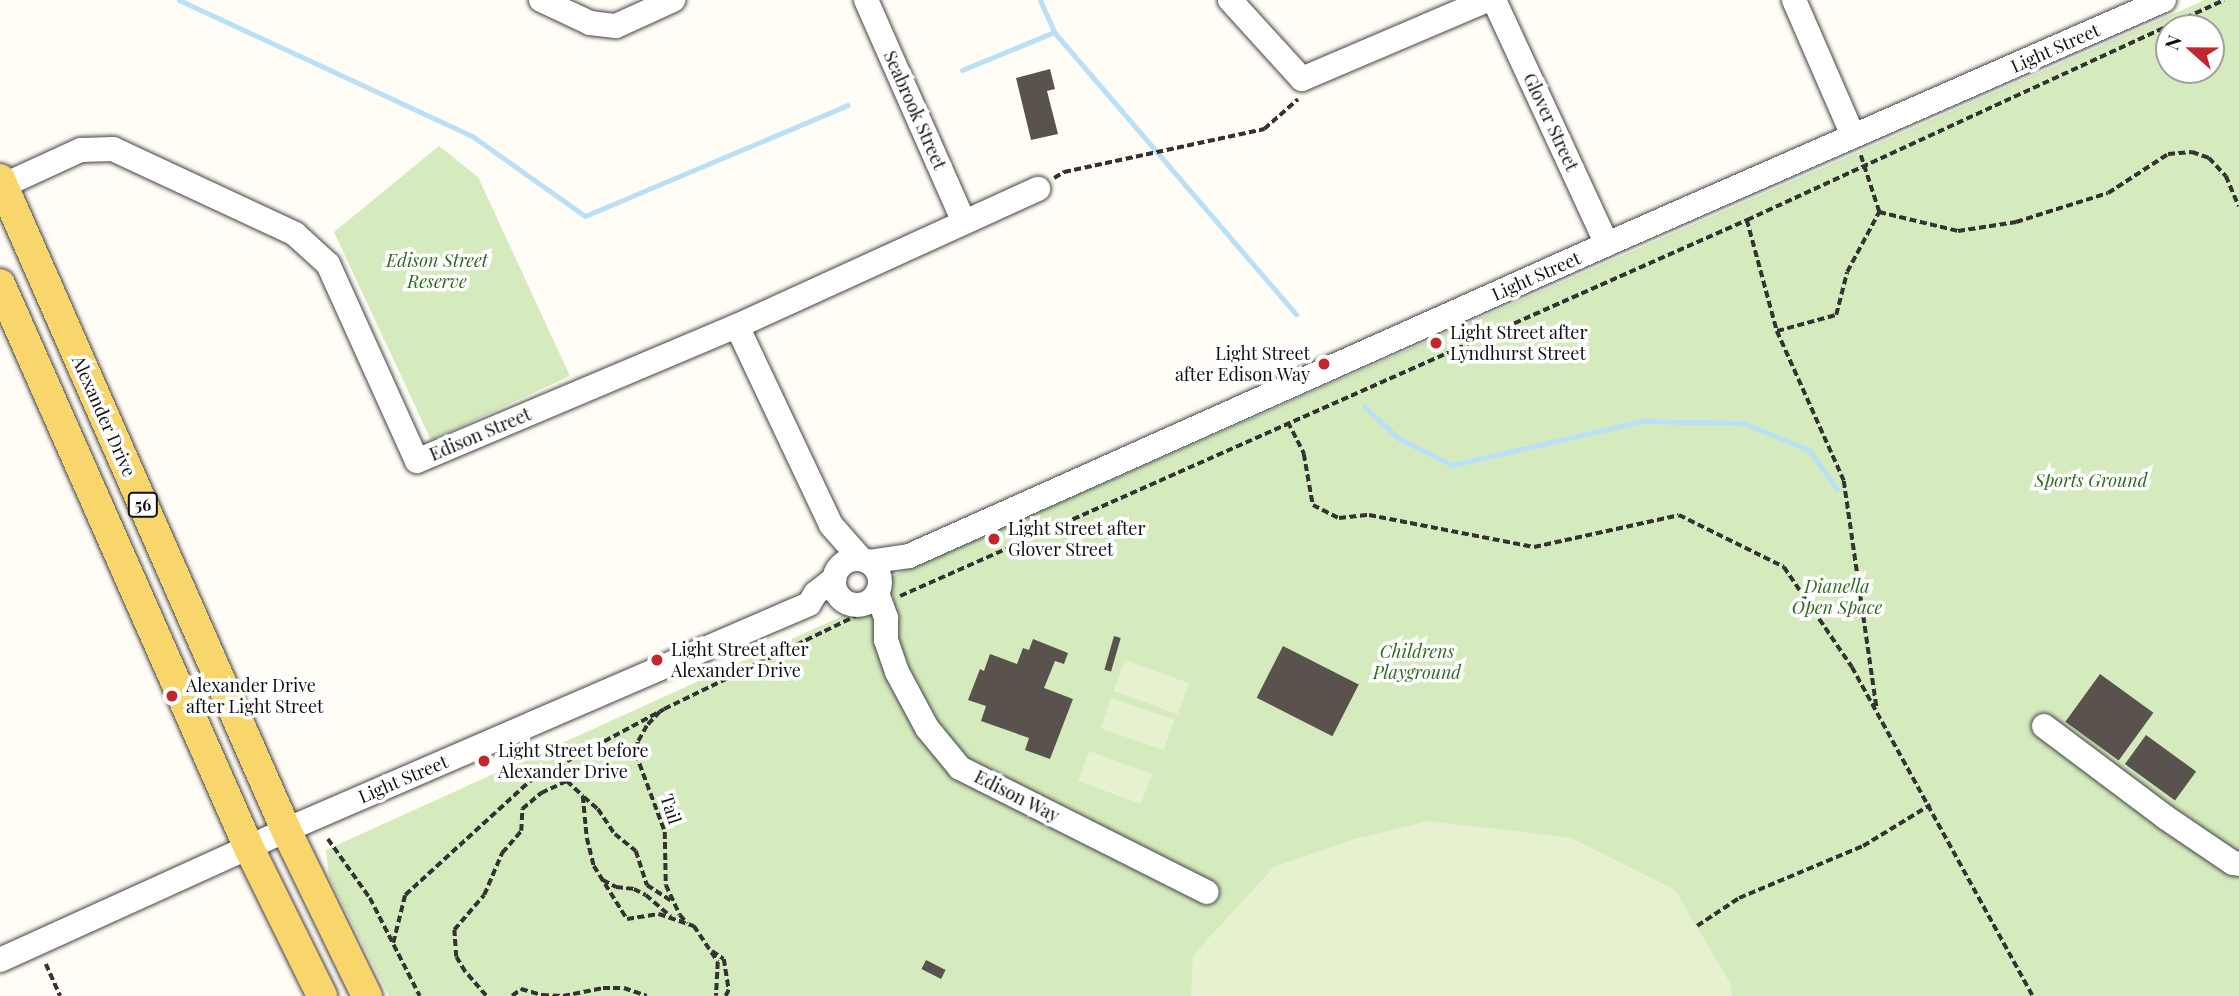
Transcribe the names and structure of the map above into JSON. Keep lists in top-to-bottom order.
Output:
{
  "streets": {
    "main road": ["Alexander Drive", "56"],
    "street": [
      "Light Street",
      "Seabrook Street",
      "Glover Street",
      "Edison Street",
      "Edison Way"
    ],
    "path": ["Tail"]
  },
  "crossings": [
    ["Light Street", "Glover Street"],
    ["Light Street", "Alexander Drive"],
    ["Light Street", "56"],
    ["Light Street", "Edison Way"],
    ["Seabrook Street", "Edison Street"],
    ["Alexander Drive", "Edison Street"]
  ],
  "parks": [
    "Edison Street Reserve",
    "Sports Ground",
    "Dianella Open Space",
    "Childrens Playground"
  ],
  "places": [
    "Light Street after Lyndhurst Street",
    "Light Street after Edison Way",
    "Light Street after Glover Street",
    "Light Street after Alexander Drive",
    "Alexander Drive after Light Street",
    "Light Street before Alexander Drive"
  ],
  "north": "left"
}
